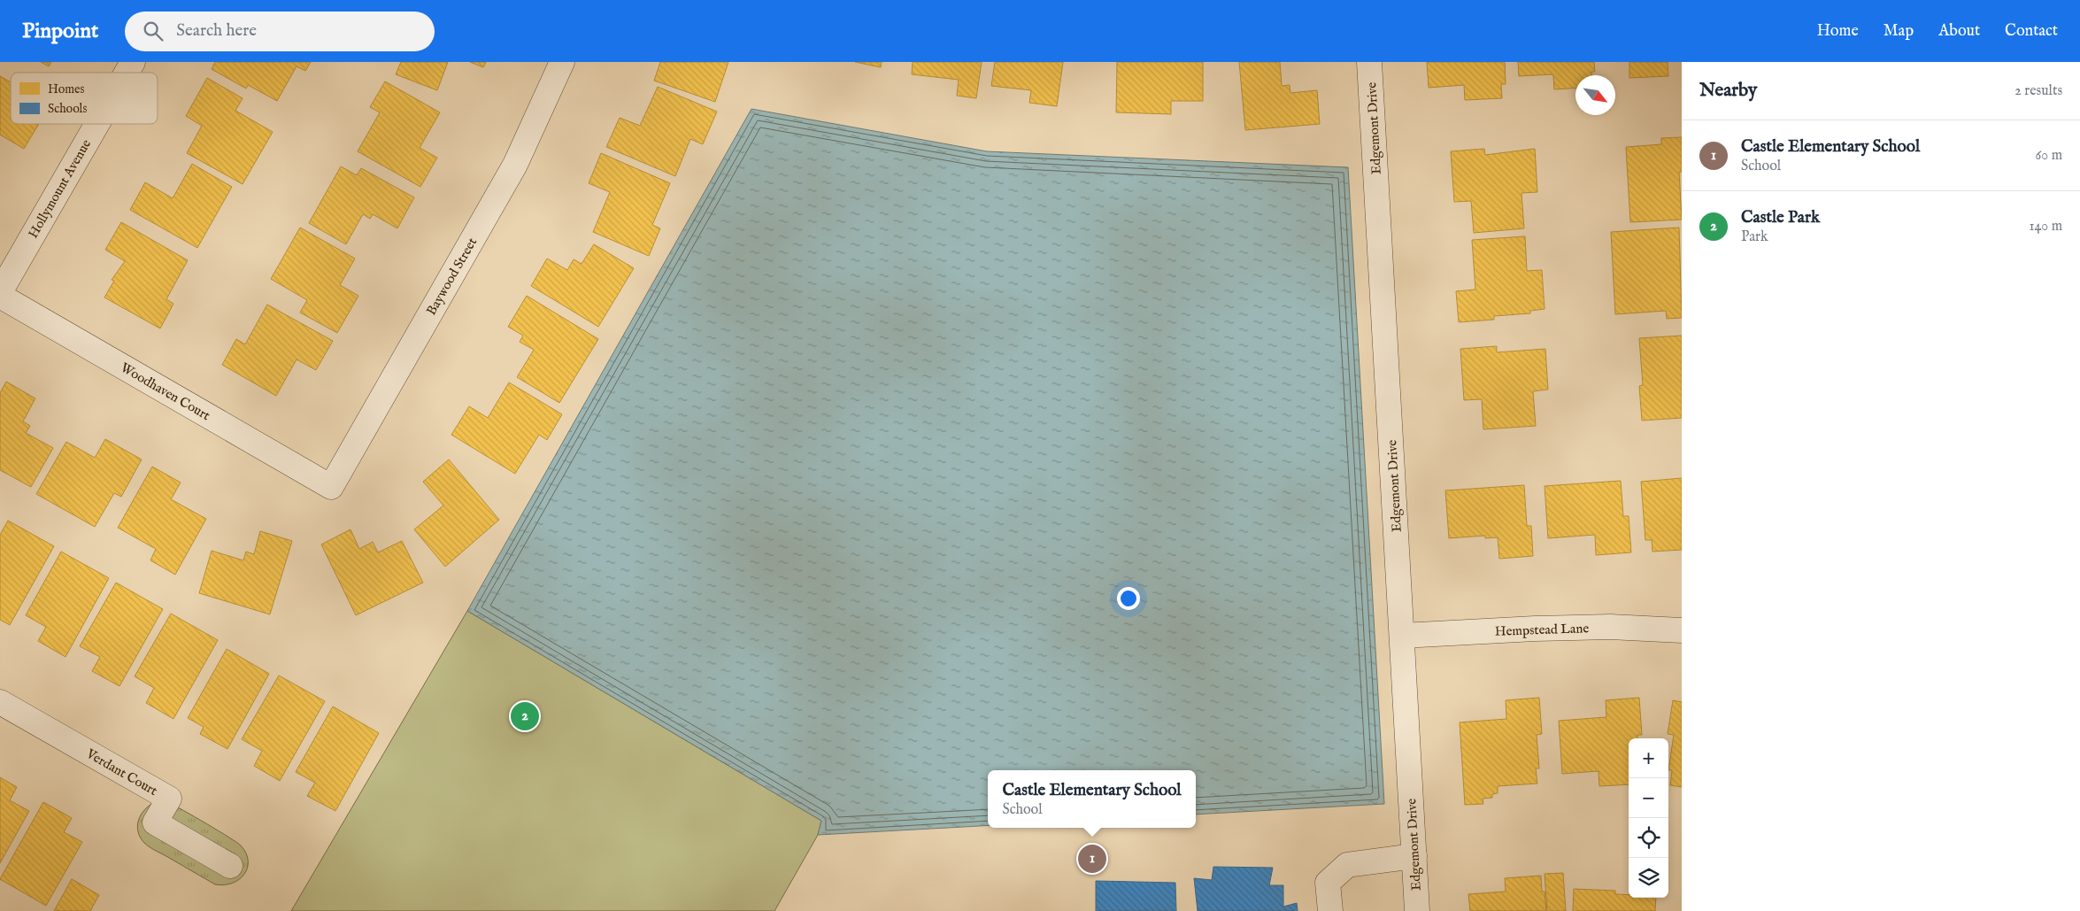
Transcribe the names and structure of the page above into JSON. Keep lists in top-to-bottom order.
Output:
{
  "streets": {
    "street": [
      "Edgemont Drive",
      "Hollymount Avenue",
      "Baywood Street",
      "Woodhaven Court",
      "Hempstead Lane",
      "Verdant Court"
    ]
  },
  "crossings": [
    ["Edgemont Drive", "Hempstead Lane"],
    ["Baywood Street", "Woodhaven Court"]
  ],
  "legend": ["Homes", "Schools"],
  "north": "bottom right",
  "page": {
    "header": "Pinpoint",
    "search": "Search here",
    "nav": [
      "Home",
      "Map",
      "About",
      "Contact"
    ],
    "heading": ["Nearby", "2 results"],
    "list": [
      {
        "mark": "1",
        "name": "Castle Elementary School",
        "note": "School",
        "value": "60 m"
      },
      {
        "mark": "2",
        "name": "Castle Park",
        "note": "Park",
        "value": "140 m"
      }
    ],
    "pins": ["2", "1"],
    "map_buttons": ["+", "−"],
    "popup": ["Castle Elementary School", "School"]
  }
}
